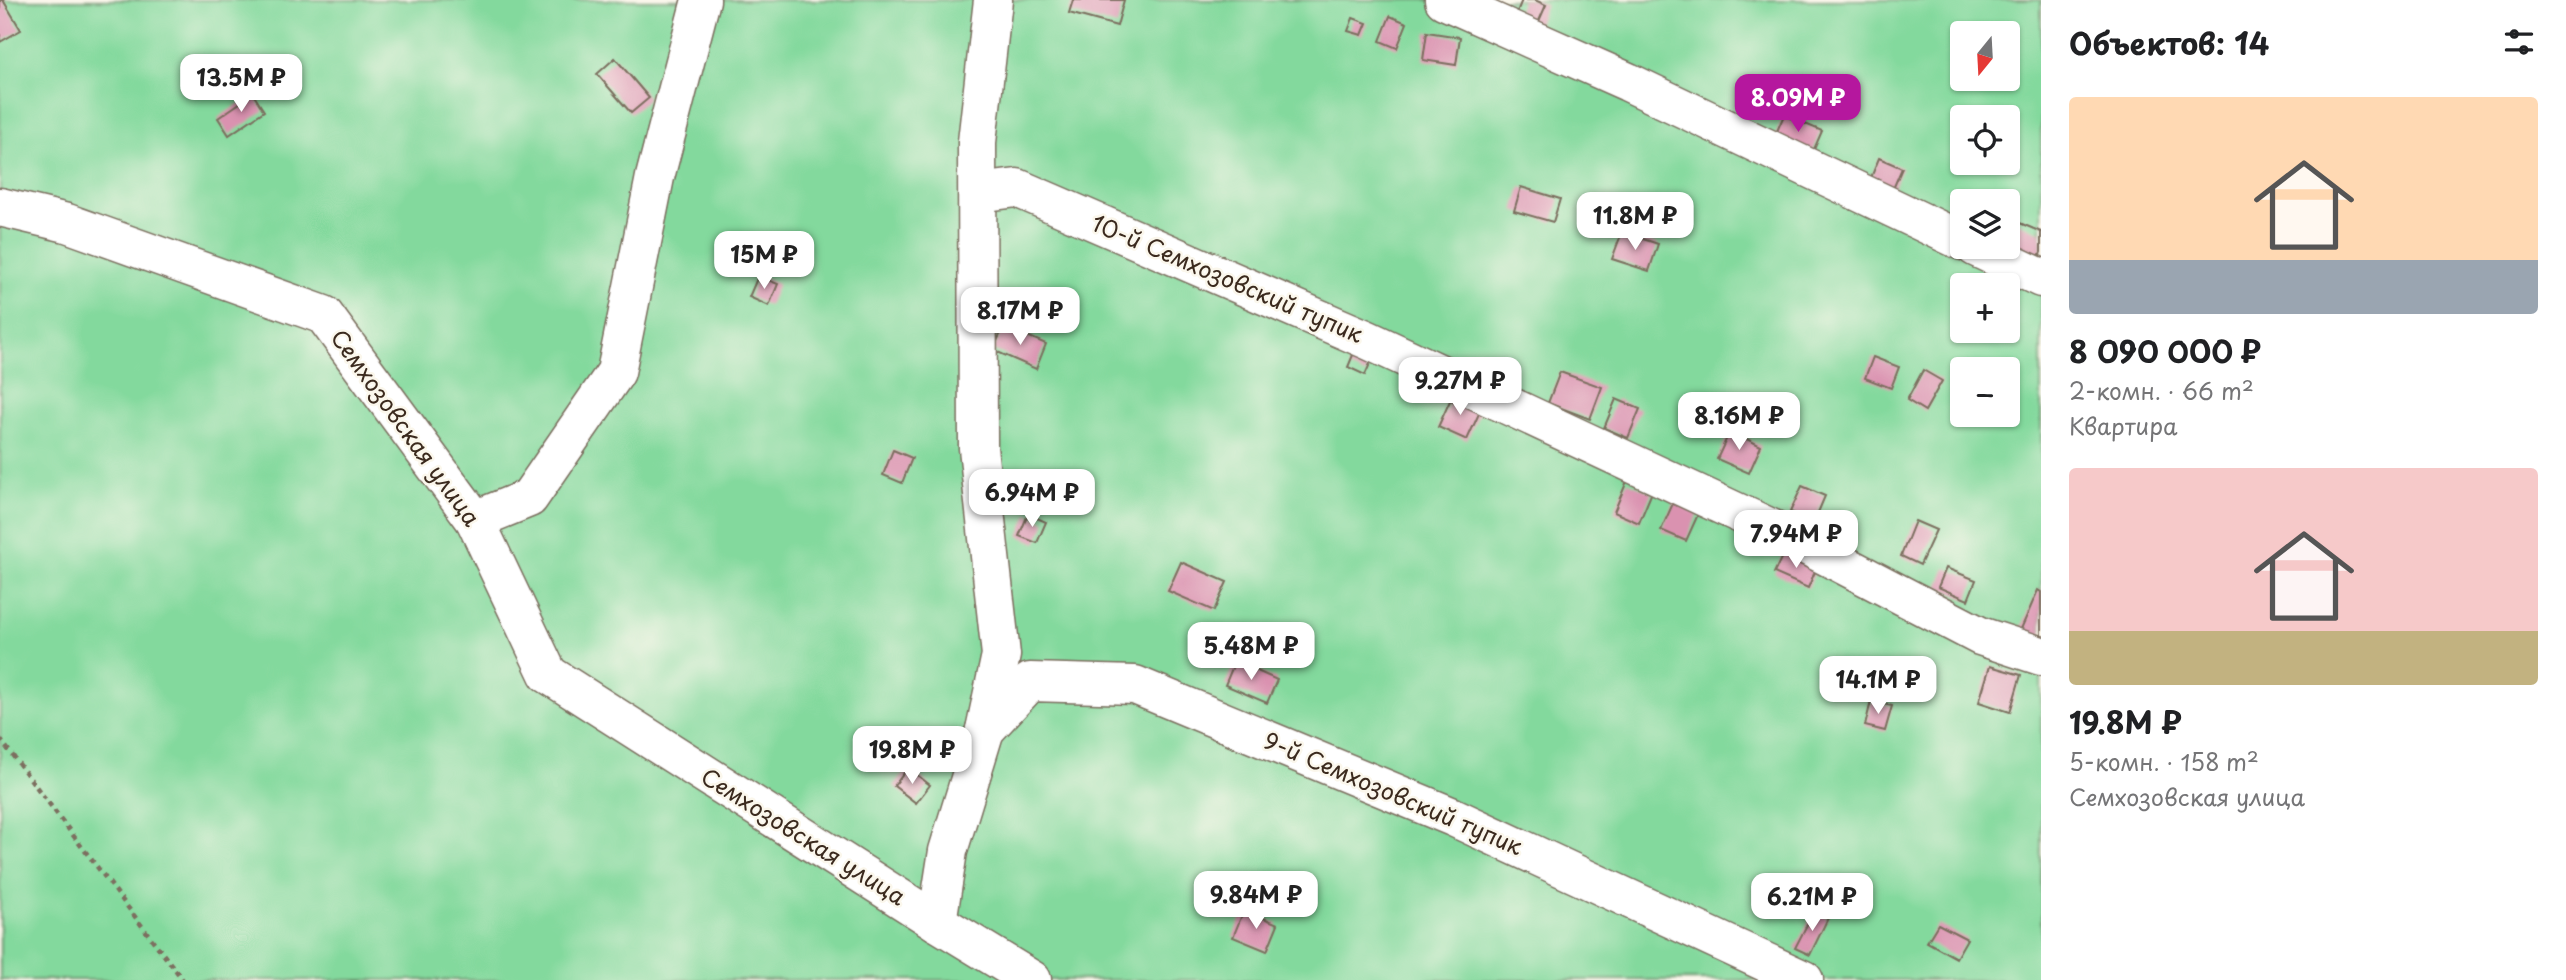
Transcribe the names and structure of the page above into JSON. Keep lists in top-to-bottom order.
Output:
{
  "streets": {
    "street": ["10-й Семхозовский тупик", "Семхозовская улица", "9-й Семхозовский тупик"]
  },
  "north": "bottom",
  "page": {
    "heading": "Объектов: 14",
    "map_buttons": ["+", "−"],
    "price": [
      "13.5M ₽",
      "8.09M ₽",
      "11.8M ₽",
      "15M ₽",
      "8.17M ₽",
      "9.27M ₽",
      "8.16M ₽",
      "6.94M ₽",
      "7.94M ₽",
      "5.48M ₽",
      "14.1M ₽",
      "19.8M ₽",
      "9.84M ₽",
      "6.21M ₽"
    ],
    "list": [
      {
        "name": "8 090 000 ₽",
        "note": "2-комн. · 66 m² · Квартира"
      },
      {
        "name": "19.8M ₽",
        "note": "5-комн. · 158 m² · Семхозовская улица"
      }
    ]
  }
}
